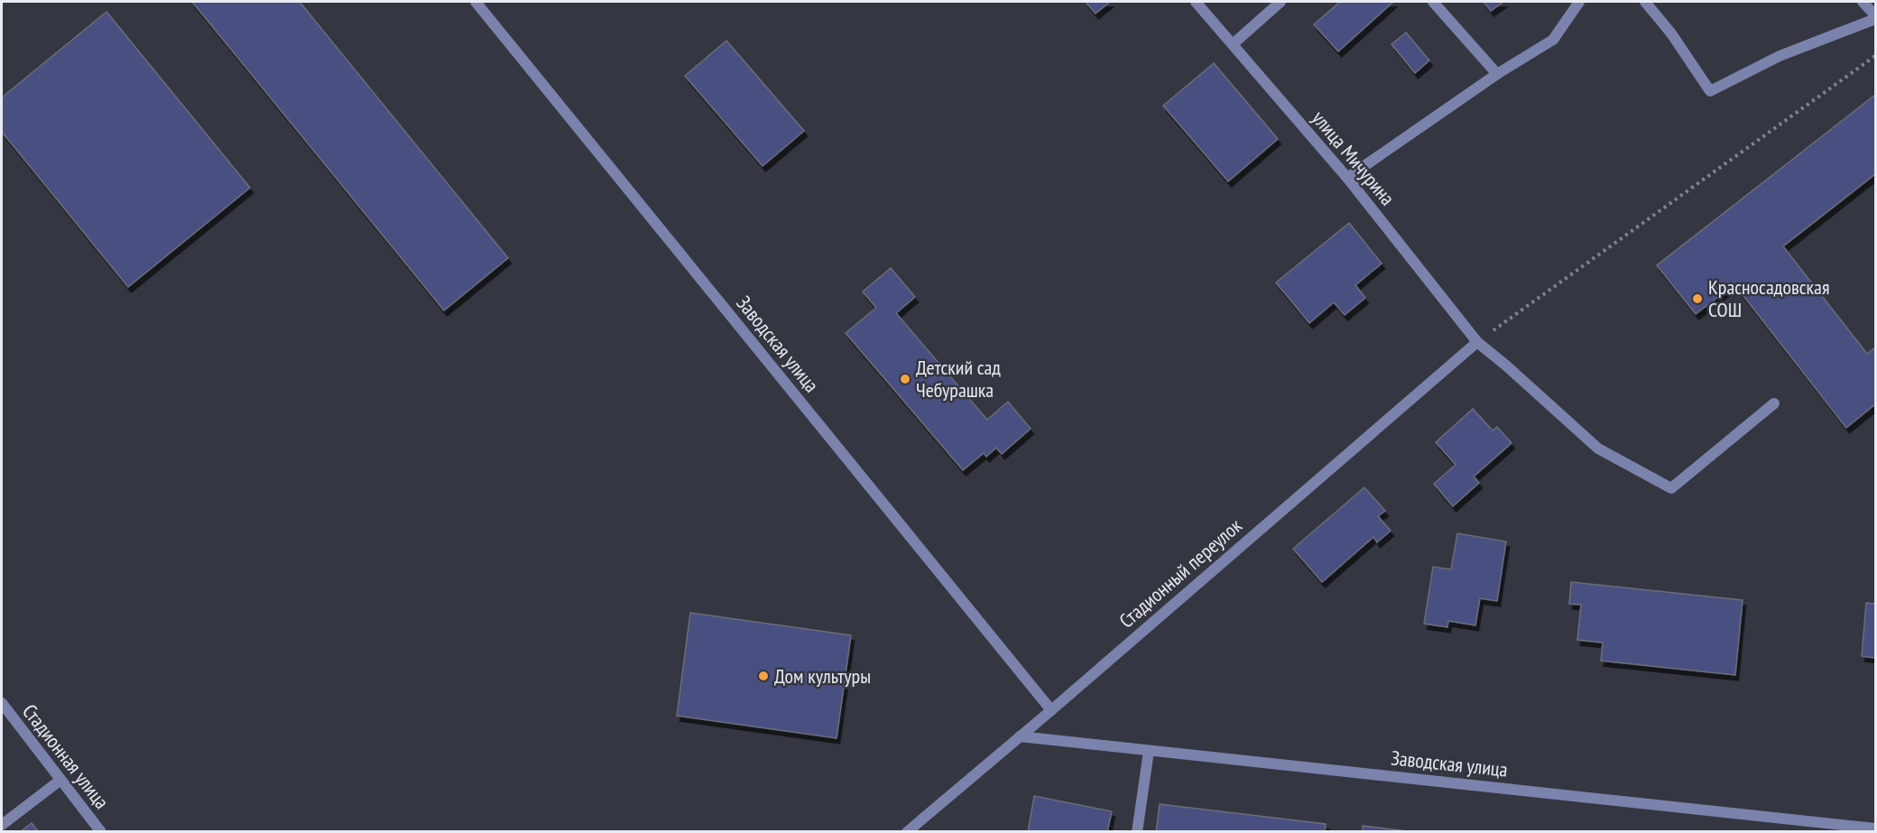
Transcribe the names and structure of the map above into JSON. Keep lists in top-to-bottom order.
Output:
{
  "streets": {
    "street": [
      "улица Мичурина",
      "Заводская улица",
      "Стадионный переулок",
      "Стадионная улица"
    ]
  },
  "crossings": [
    ["улица Мичурина", "Стадионный переулок"],
    ["Заводская улица", "Стадионный переулок"]
  ],
  "places": ["Красносадовская СОШ", "Детский сад Чебурашка", "Дом культуры"]
}
